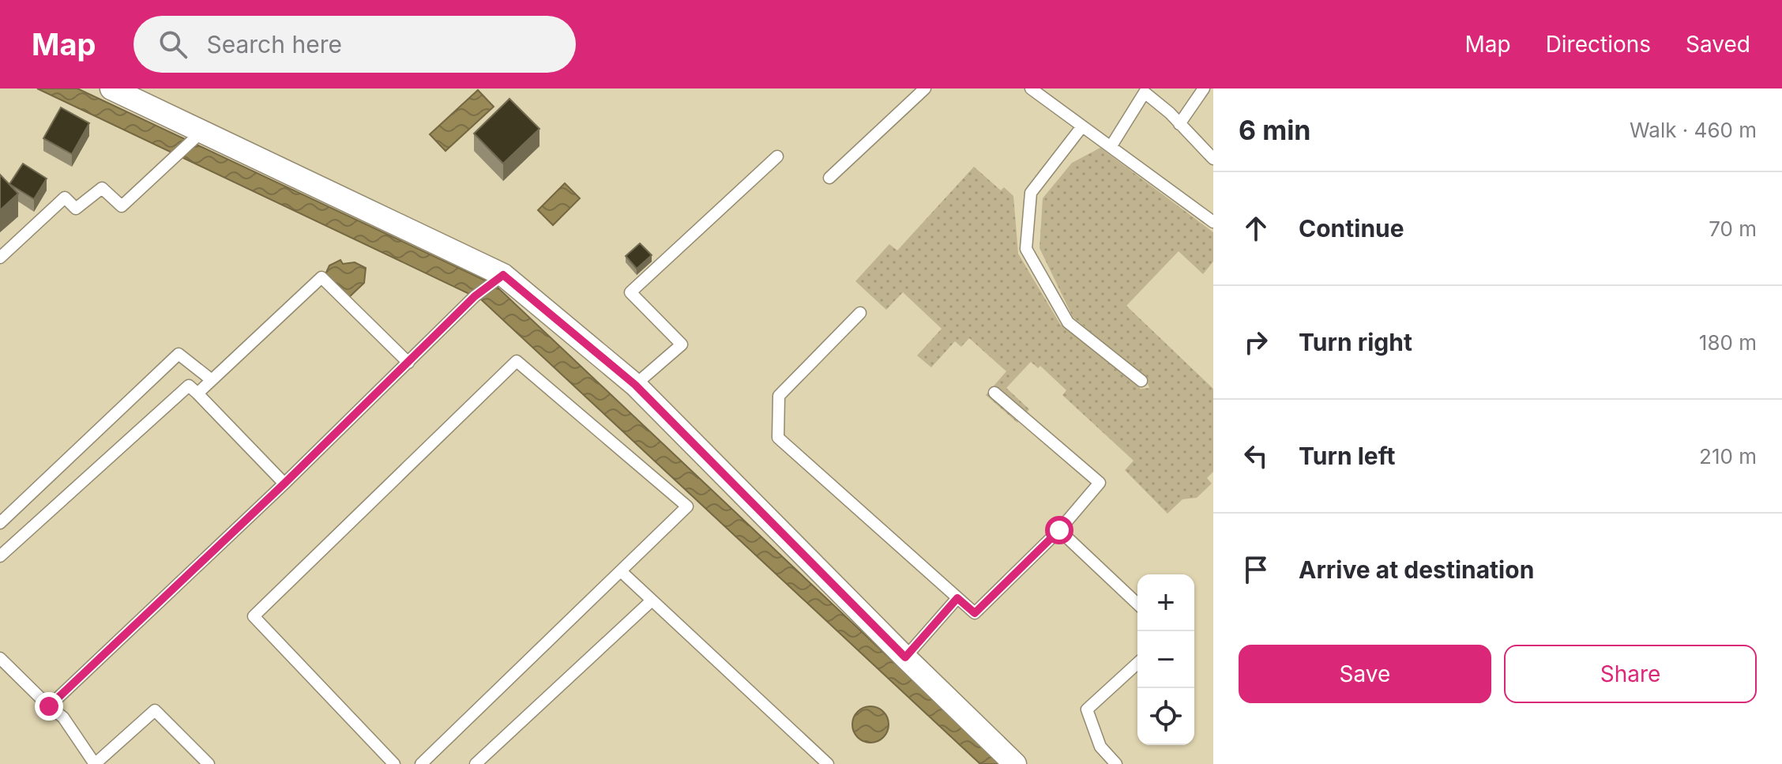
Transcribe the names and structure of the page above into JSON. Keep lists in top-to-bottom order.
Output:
{
  "page": {
    "header": "Map",
    "search": "Search here",
    "nav": ["Map", "Directions", "Saved"],
    "heading": ["6 min", "Walk · 460 m"],
    "list": [
      ["Continue", "70 m"],
      ["Turn right", "180 m"],
      ["Turn left", "210 m"],
      "Arrive at destination"
    ],
    "map_buttons": ["+", "−"],
    "buttons": ["Save", "Share"]
  }
}
